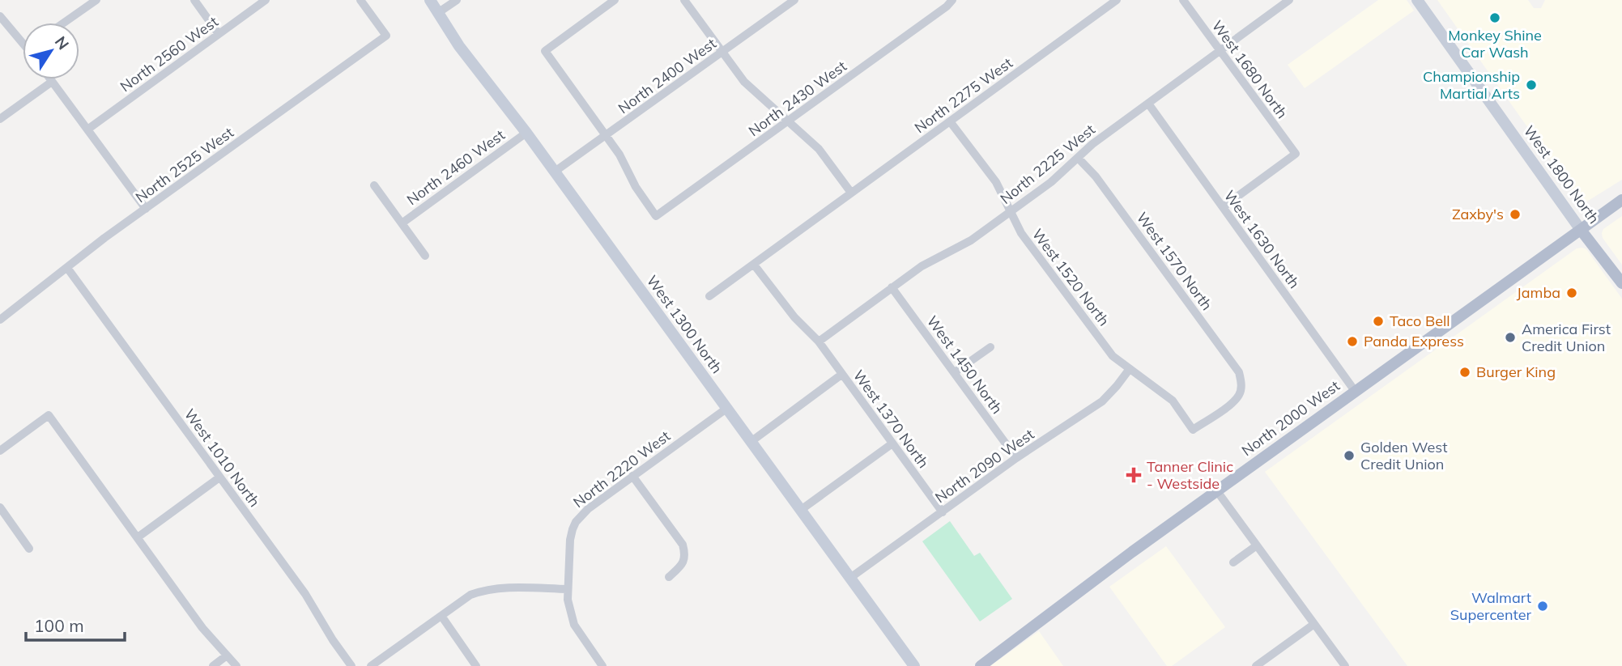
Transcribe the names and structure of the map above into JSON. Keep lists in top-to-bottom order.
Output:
{
  "streets": {
    "main road": ["West 1800 North", "North 2000 West"],
    "street": [
      "North 2560 West",
      "West 1680 North",
      "North 2400 West",
      "North 2275 West",
      "North 2430 West",
      "North 2225 West",
      "North 2525 West",
      "North 2460 West",
      "West 1630 North",
      "West 1570 North",
      "West 1520 North",
      "West 1300 North",
      "West 1450 North",
      "West 1370 North",
      "West 1010 North",
      "North 2090 West",
      "North 2220 West"
    ]
  },
  "crossings": [
    ["West 1680 North", "North 2225 West"],
    ["West 1680 North", "West 1630 North"],
    ["North 2400 West", "North 2430 West"],
    ["North 2400 West", "West 1300 North"],
    ["North 2275 West", "West 1520 North"],
    ["North 2275 West", "West 1370 North"],
    ["North 2225 West", "West 1630 North"],
    ["North 2225 West", "West 1570 North"],
    ["North 2225 West", "West 1520 North"],
    ["North 2225 West", "West 1450 North"],
    ["North 2225 West", "West 1370 North"],
    ["North 2525 West", "West 1010 North"],
    ["North 2460 West", "West 1300 North"],
    ["West 1800 North", "North 2000 West"],
    ["West 1630 North", "North 2000 West"],
    ["West 1570 North", "West 1520 North"],
    ["West 1520 North", "North 2090 West"],
    ["West 1300 North", "North 2090 West"],
    ["West 1300 North", "North 2220 West"],
    ["West 1450 North", "North 2090 West"],
    ["West 1370 North", "North 2090 West"]
  ],
  "places": {
    "other": [
      "Monkey Shine Car Wash",
      "Championship Martial Arts",
      "Zaxby's",
      "Jamba",
      "Taco Bell",
      "America First Credit Union",
      "Panda Express",
      "Burger King",
      "Golden West Credit Union",
      "Walmart Supercenter"
    ],
    "health": ["Tanner Clinic - Westside"]
  },
  "scale_bar": "100 m",
  "north": "top right"
}
